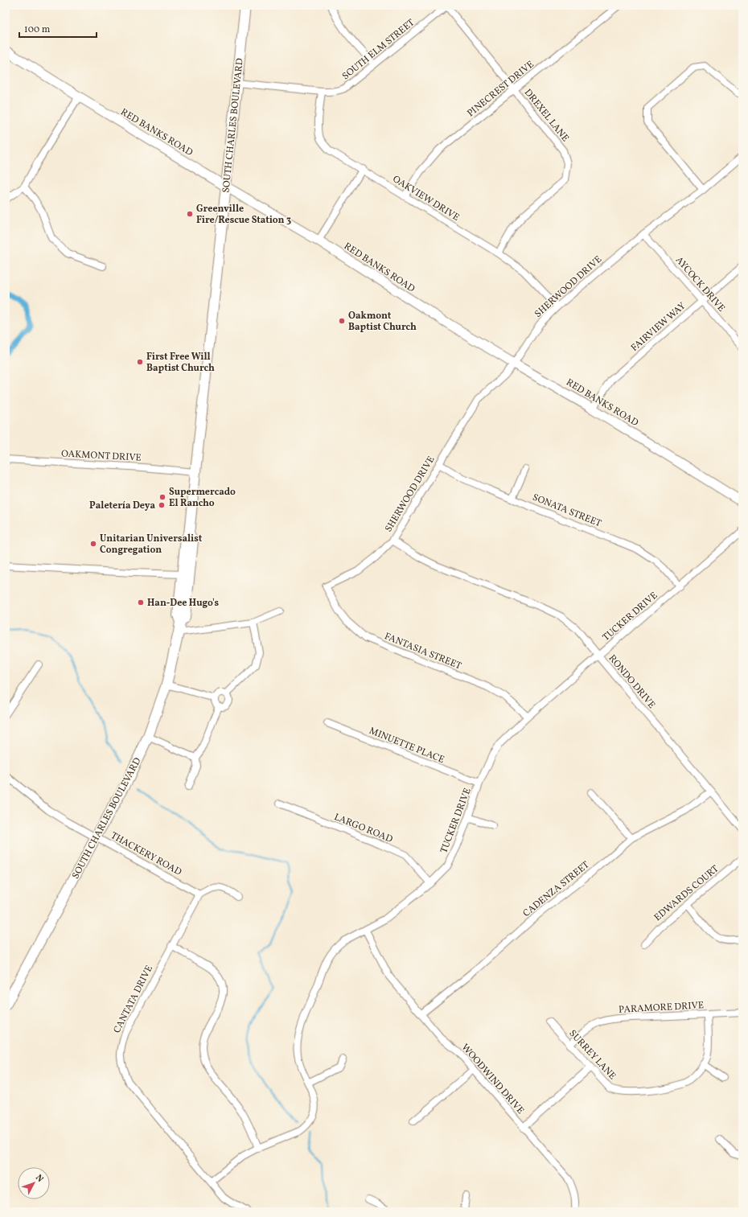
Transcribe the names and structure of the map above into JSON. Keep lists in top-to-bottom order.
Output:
{
  "streets": {
    "main road": ["SOUTH CHARLES BOULEVARD"],
    "street": [
      "SOUTH ELM STREET",
      "PINECREST DRIVE",
      "DREXEL LANE",
      "RED BANKS ROAD",
      "OAKVIEW DRIVE",
      "AYCOCK DRIVE",
      "SHERWOOD DRIVE",
      "FAIRVIEW WAY",
      "OAKMONT DRIVE",
      "SONATA STREET",
      "TUCKER DRIVE",
      "FANTASIA STREET",
      "RONDO DRIVE",
      "MINUETTE PLACE",
      "LARGO ROAD",
      "THACKERY ROAD",
      "CADENZA STREET",
      "EDWARDS COURT",
      "CANTATA DRIVE",
      "PARAMORE DRIVE",
      "SURREY LANE",
      "WOODWIND DRIVE"
    ]
  },
  "crossings": [
    ["SOUTH ELM STREET", "DREXEL LANE"],
    ["SOUTH ELM STREET", "SOUTH CHARLES BOULEVARD"],
    ["SOUTH ELM STREET", "OAKVIEW DRIVE"],
    ["PINECREST DRIVE", "DREXEL LANE"],
    ["PINECREST DRIVE", "OAKVIEW DRIVE"],
    ["DREXEL LANE", "OAKVIEW DRIVE"],
    ["SOUTH CHARLES BOULEVARD", "RED BANKS ROAD"],
    ["SOUTH CHARLES BOULEVARD", "OAKMONT DRIVE"],
    ["SOUTH CHARLES BOULEVARD", "THACKERY ROAD"],
    ["RED BANKS ROAD", "SHERWOOD DRIVE"],
    ["RED BANKS ROAD", "FAIRVIEW WAY"],
    ["OAKVIEW DRIVE", "SHERWOOD DRIVE"],
    ["AYCOCK DRIVE", "SHERWOOD DRIVE"],
    ["AYCOCK DRIVE", "FAIRVIEW WAY"],
    ["SHERWOOD DRIVE", "SONATA STREET"],
    ["SHERWOOD DRIVE", "FANTASIA STREET"],
    ["SHERWOOD DRIVE", "RONDO DRIVE"],
    ["SONATA STREET", "TUCKER DRIVE"],
    ["TUCKER DRIVE", "FANTASIA STREET"],
    ["TUCKER DRIVE", "RONDO DRIVE"],
    ["TUCKER DRIVE", "MINUETTE PLACE"],
    ["TUCKER DRIVE", "LARGO ROAD"],
    ["TUCKER DRIVE", "CANTATA DRIVE"],
    ["TUCKER DRIVE", "WOODWIND DRIVE"],
    ["RONDO DRIVE", "CADENZA STREET"],
    ["THACKERY ROAD", "CANTATA DRIVE"],
    ["CADENZA STREET", "WOODWIND DRIVE"],
    ["PARAMORE DRIVE", "SURREY LANE"]
  ],
  "places": [
    "Greenville Fire/Rescue Station 3",
    "Oakmont Baptist Church",
    "First Free Will Baptist Church",
    "Supermercado El Rancho",
    "Paletería Deya",
    "Unitarian Universalist Congregation",
    "Han-Dee Hugo's"
  ],
  "scale_bar": "100 m",
  "north": "top right"
}
